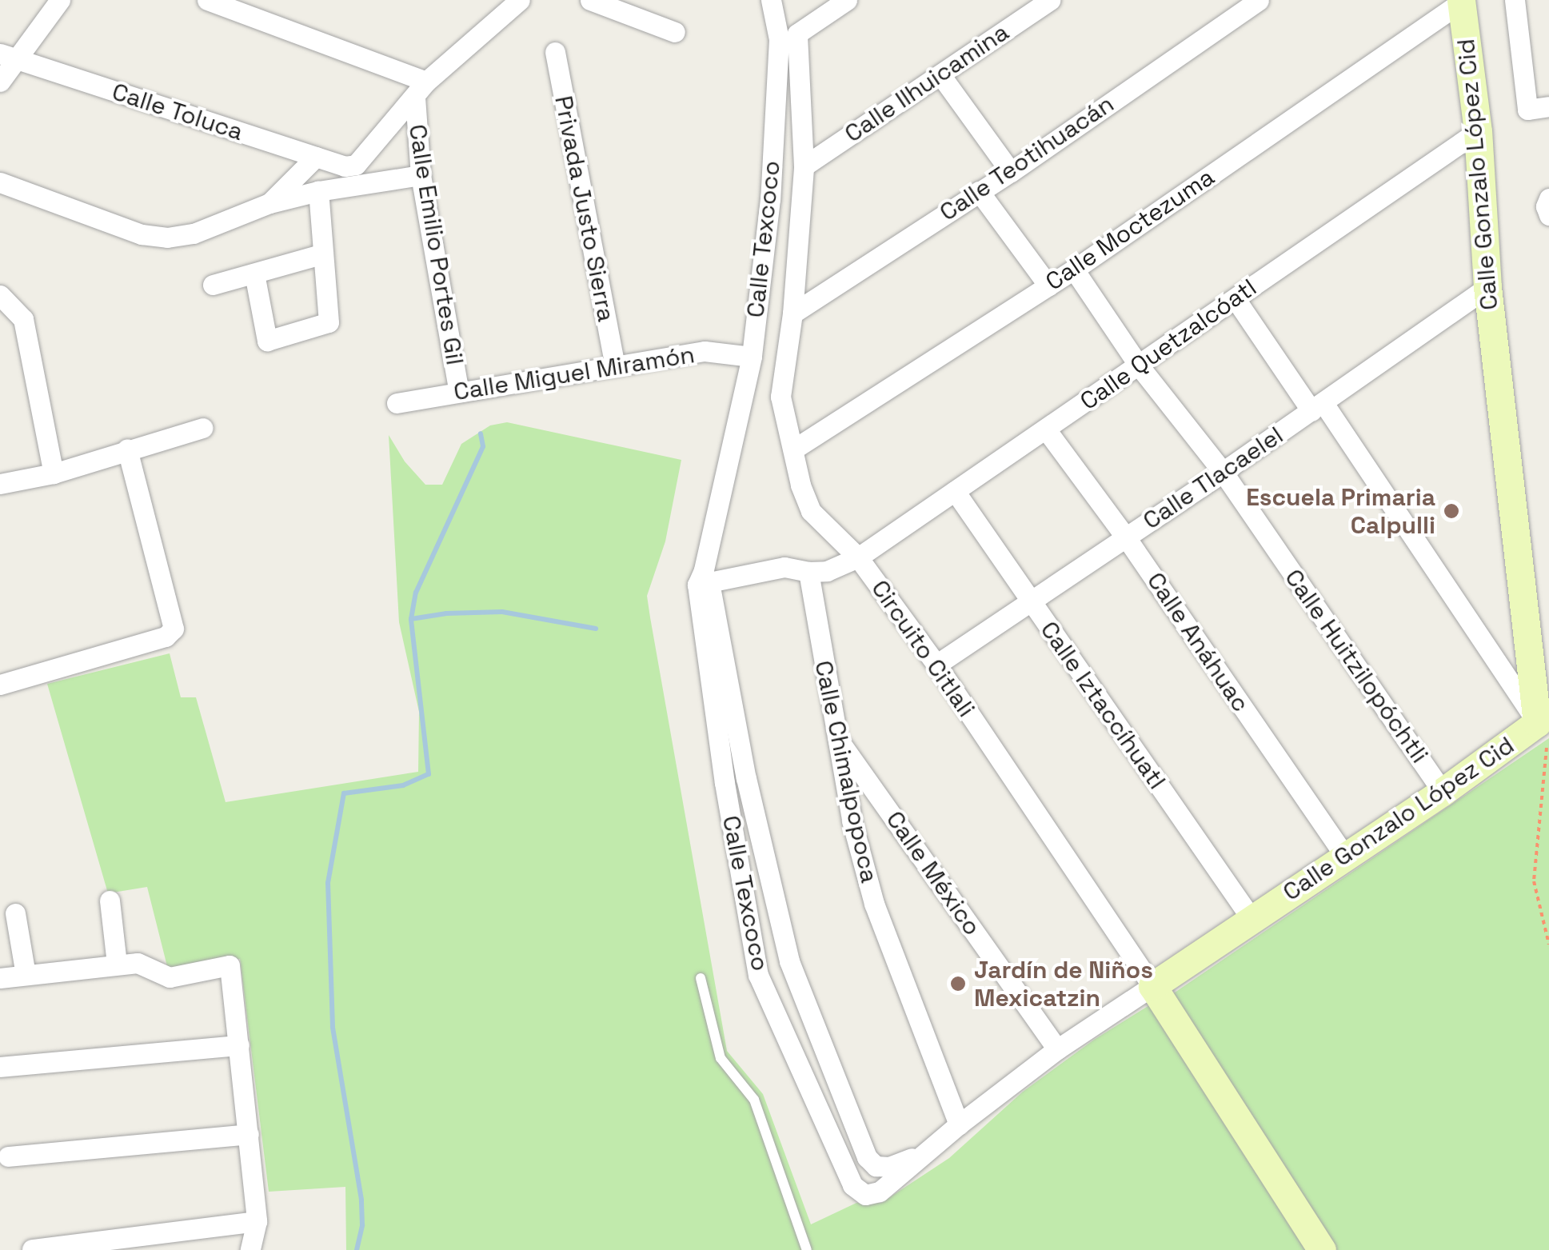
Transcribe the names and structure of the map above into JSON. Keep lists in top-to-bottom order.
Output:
{
  "streets": {
    "street": [
      "Calle Ilhuicamina",
      "Calle Toluca",
      "Calle Teotihuacán",
      "Calle Gonzalo López Cid",
      "Privada Justo Sierra",
      "Calle Moctezuma",
      "Calle Texcoco",
      "Calle Emilio Portes Gil",
      "Calle Quetzalcóatl",
      "Calle Miguel Miramón",
      "Calle Tlacaelel",
      "Calle Anáhuac",
      "Circuito Citlali",
      "Calle Huitzilopóchtli",
      "Calle Iztaccíhuatl",
      "Calle Chimalpopoca",
      "Calle México"
    ]
  },
  "crossings": [
    ["Calle Ilhuicamina", "Circuito Citlali"],
    ["Calle Toluca", "Calle Emilio Portes Gil"],
    ["Calle Teotihuacán", "Circuito Citlali"],
    ["Calle Gonzalo López Cid", "Calle Moctezuma"],
    ["Calle Gonzalo López Cid", "Calle Texcoco"],
    ["Calle Gonzalo López Cid", "Calle Quetzalcóatl"],
    ["Calle Gonzalo López Cid", "Calle Tlacaelel"],
    ["Calle Gonzalo López Cid", "Calle Anáhuac"],
    ["Calle Gonzalo López Cid", "Circuito Citlali"],
    ["Calle Gonzalo López Cid", "Calle Huitzilopóchtli"],
    ["Calle Gonzalo López Cid", "Calle Iztaccíhuatl"],
    ["Calle Gonzalo López Cid", "Calle Chimalpopoca"],
    ["Calle Gonzalo López Cid", "Calle México"],
    ["Privada Justo Sierra", "Calle Miguel Miramón"],
    ["Calle Moctezuma", "Circuito Citlali"],
    ["Calle Moctezuma", "Calle Huitzilopóchtli"],
    ["Calle Texcoco", "Calle Miguel Miramón"],
    ["Calle Emilio Portes Gil", "Calle Miguel Miramón"],
    ["Calle Quetzalcóatl", "Calle Anáhuac"],
    ["Calle Quetzalcóatl", "Circuito Citlali"],
    ["Calle Quetzalcóatl", "Calle Huitzilopóchtli"],
    ["Calle Quetzalcóatl", "Calle Iztaccíhuatl"],
    ["Calle Quetzalcóatl", "Calle Chimalpopoca"],
    ["Calle Tlacaelel", "Calle Anáhuac"],
    ["Calle Tlacaelel", "Circuito Citlali"],
    ["Calle Tlacaelel", "Calle Huitzilopóchtli"],
    ["Calle Tlacaelel", "Calle Iztaccíhuatl"],
    ["Calle Chimalpopoca", "Calle México"]
  ],
  "places": ["Escuela Primaria Calpulli", "Jardín de Niños Mexicatzin"]
}
